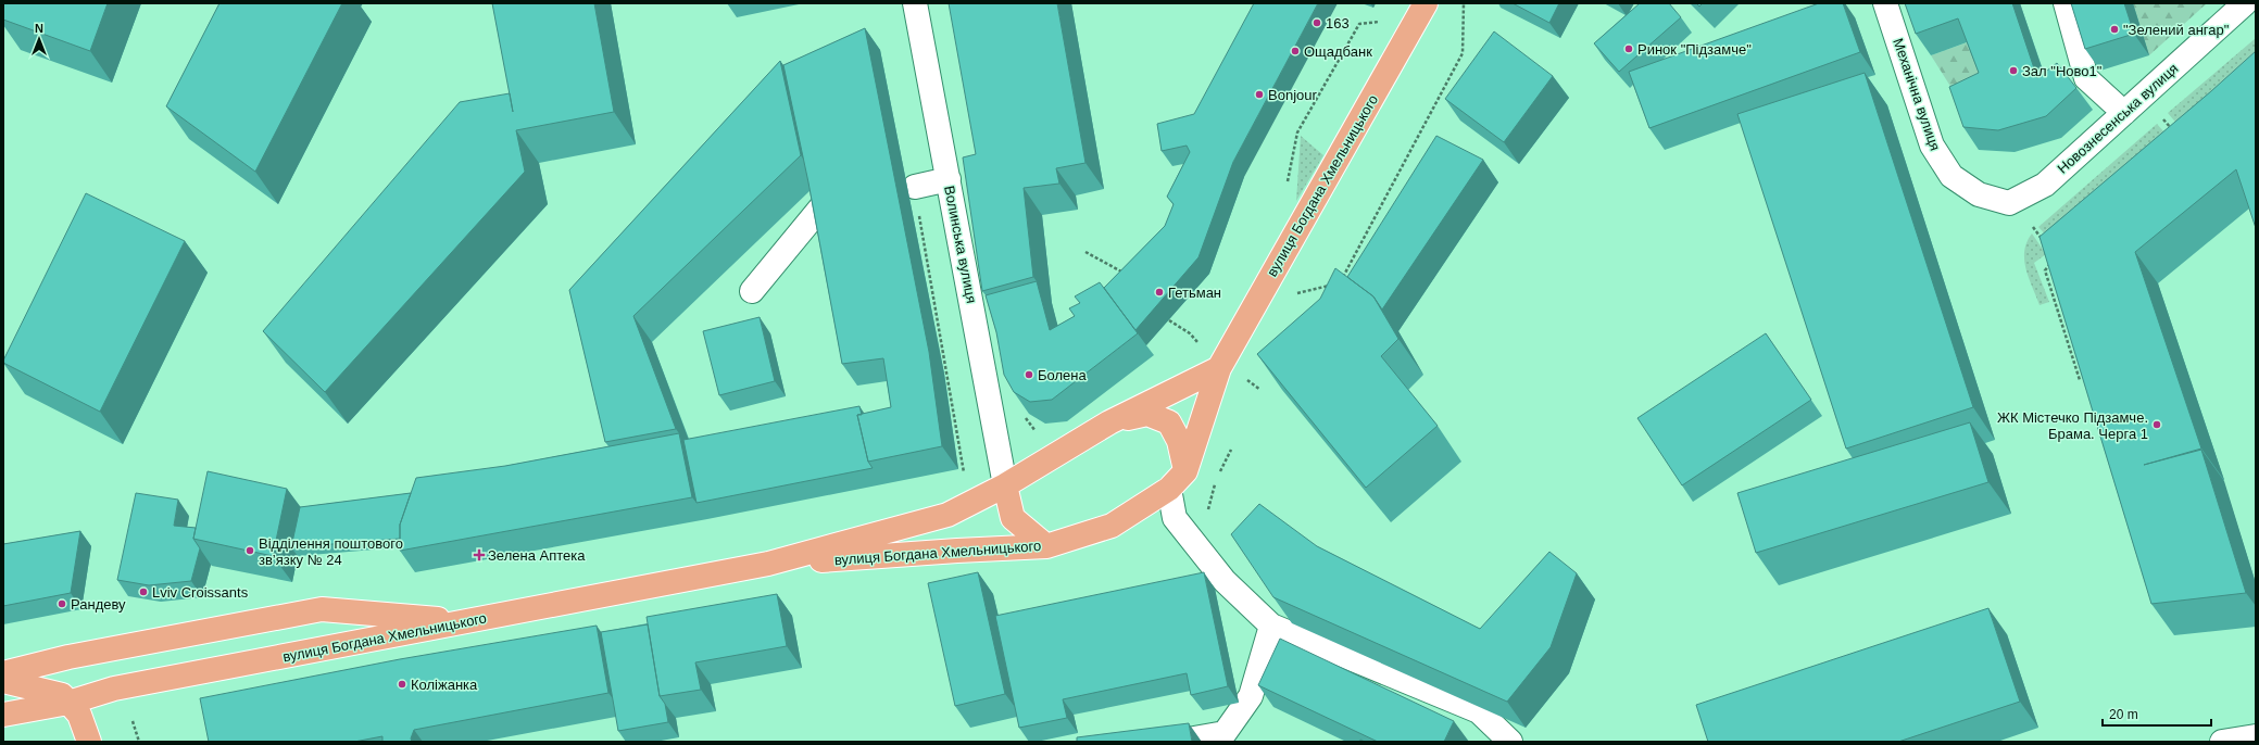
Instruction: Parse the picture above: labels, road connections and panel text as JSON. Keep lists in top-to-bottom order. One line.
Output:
{"streets":{"main road":["вулиця Богдана Хмельницького"],"street":["Механічна вулиця","Новознесенська вулиця","Волинська вулиця"]},"crossings":[["Механічна вулиця","Новознесенська вулиця"],["вулиця Богдана Хмельницького","Волинська вулиця"]],"places":{"other":["163","\"Зелений ангар\"","Ринок \"Підзамче\"","Ощадбанк","Зал \"Ново1\"","Bonjour","Гетьман","Болена","ЖК Містечко Підзамче. Брама. Черга 1","Відділення поштового зв’язку № 24","Lviv Croissants","Рандеву","Коліжанка"],"health":["Зелена Аптека"]},"scale_bar":"20 m","north":"top"}
